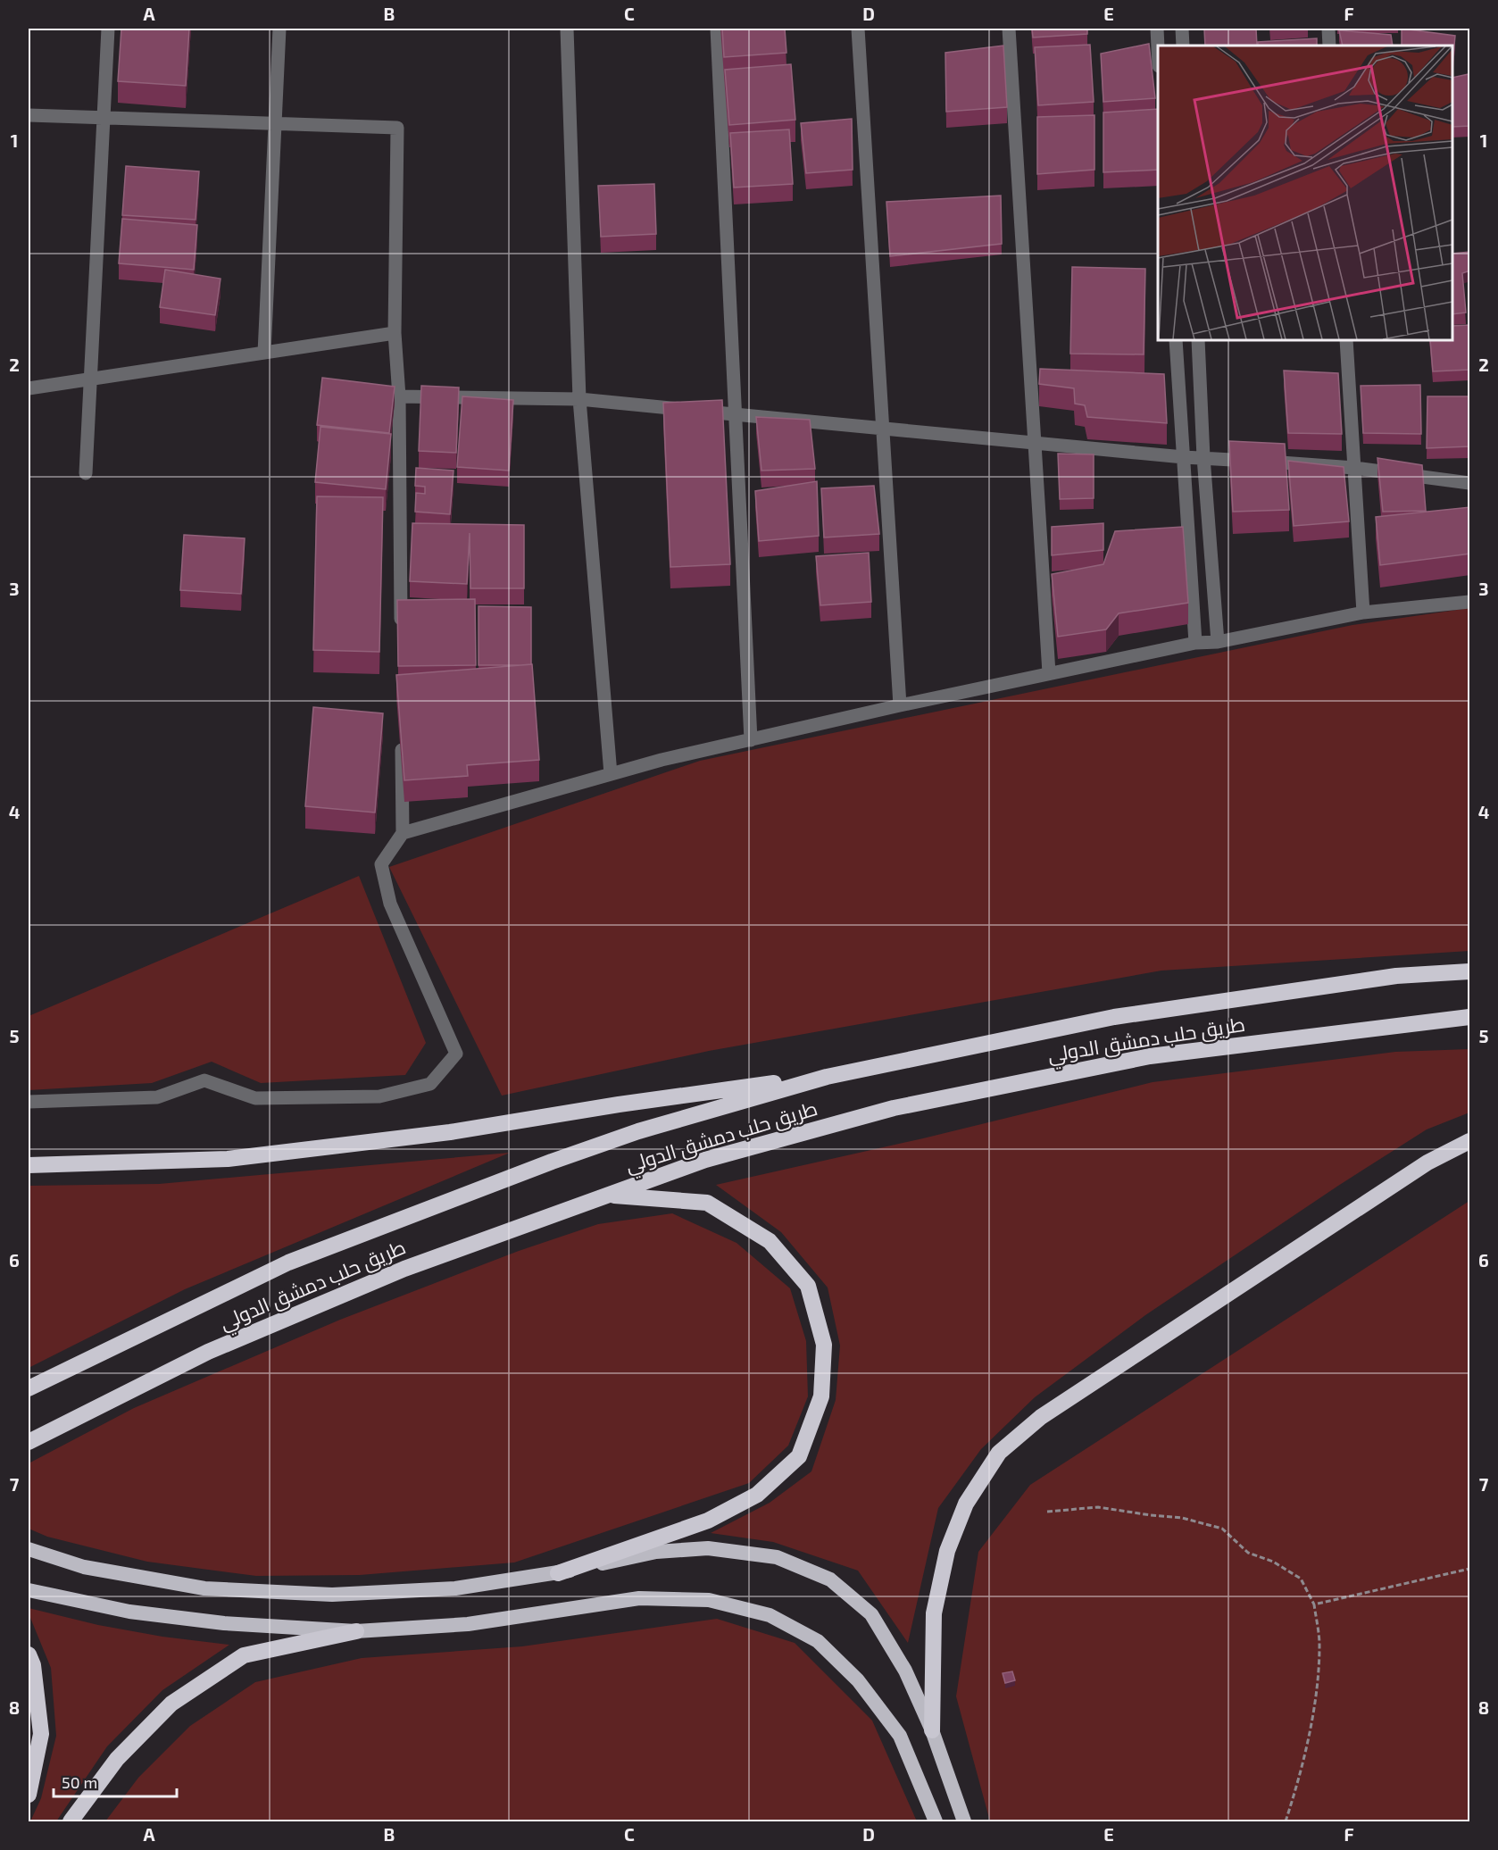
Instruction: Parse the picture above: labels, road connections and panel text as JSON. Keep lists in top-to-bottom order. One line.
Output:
{"streets":{"highway":["طريق حلب دمشق الدولي"]},"scale_bar":"50 m","grid":{"columns":["A","B","C","D","E","F"],"rows":["1","2","3","4","5","6","7","8"]}}
